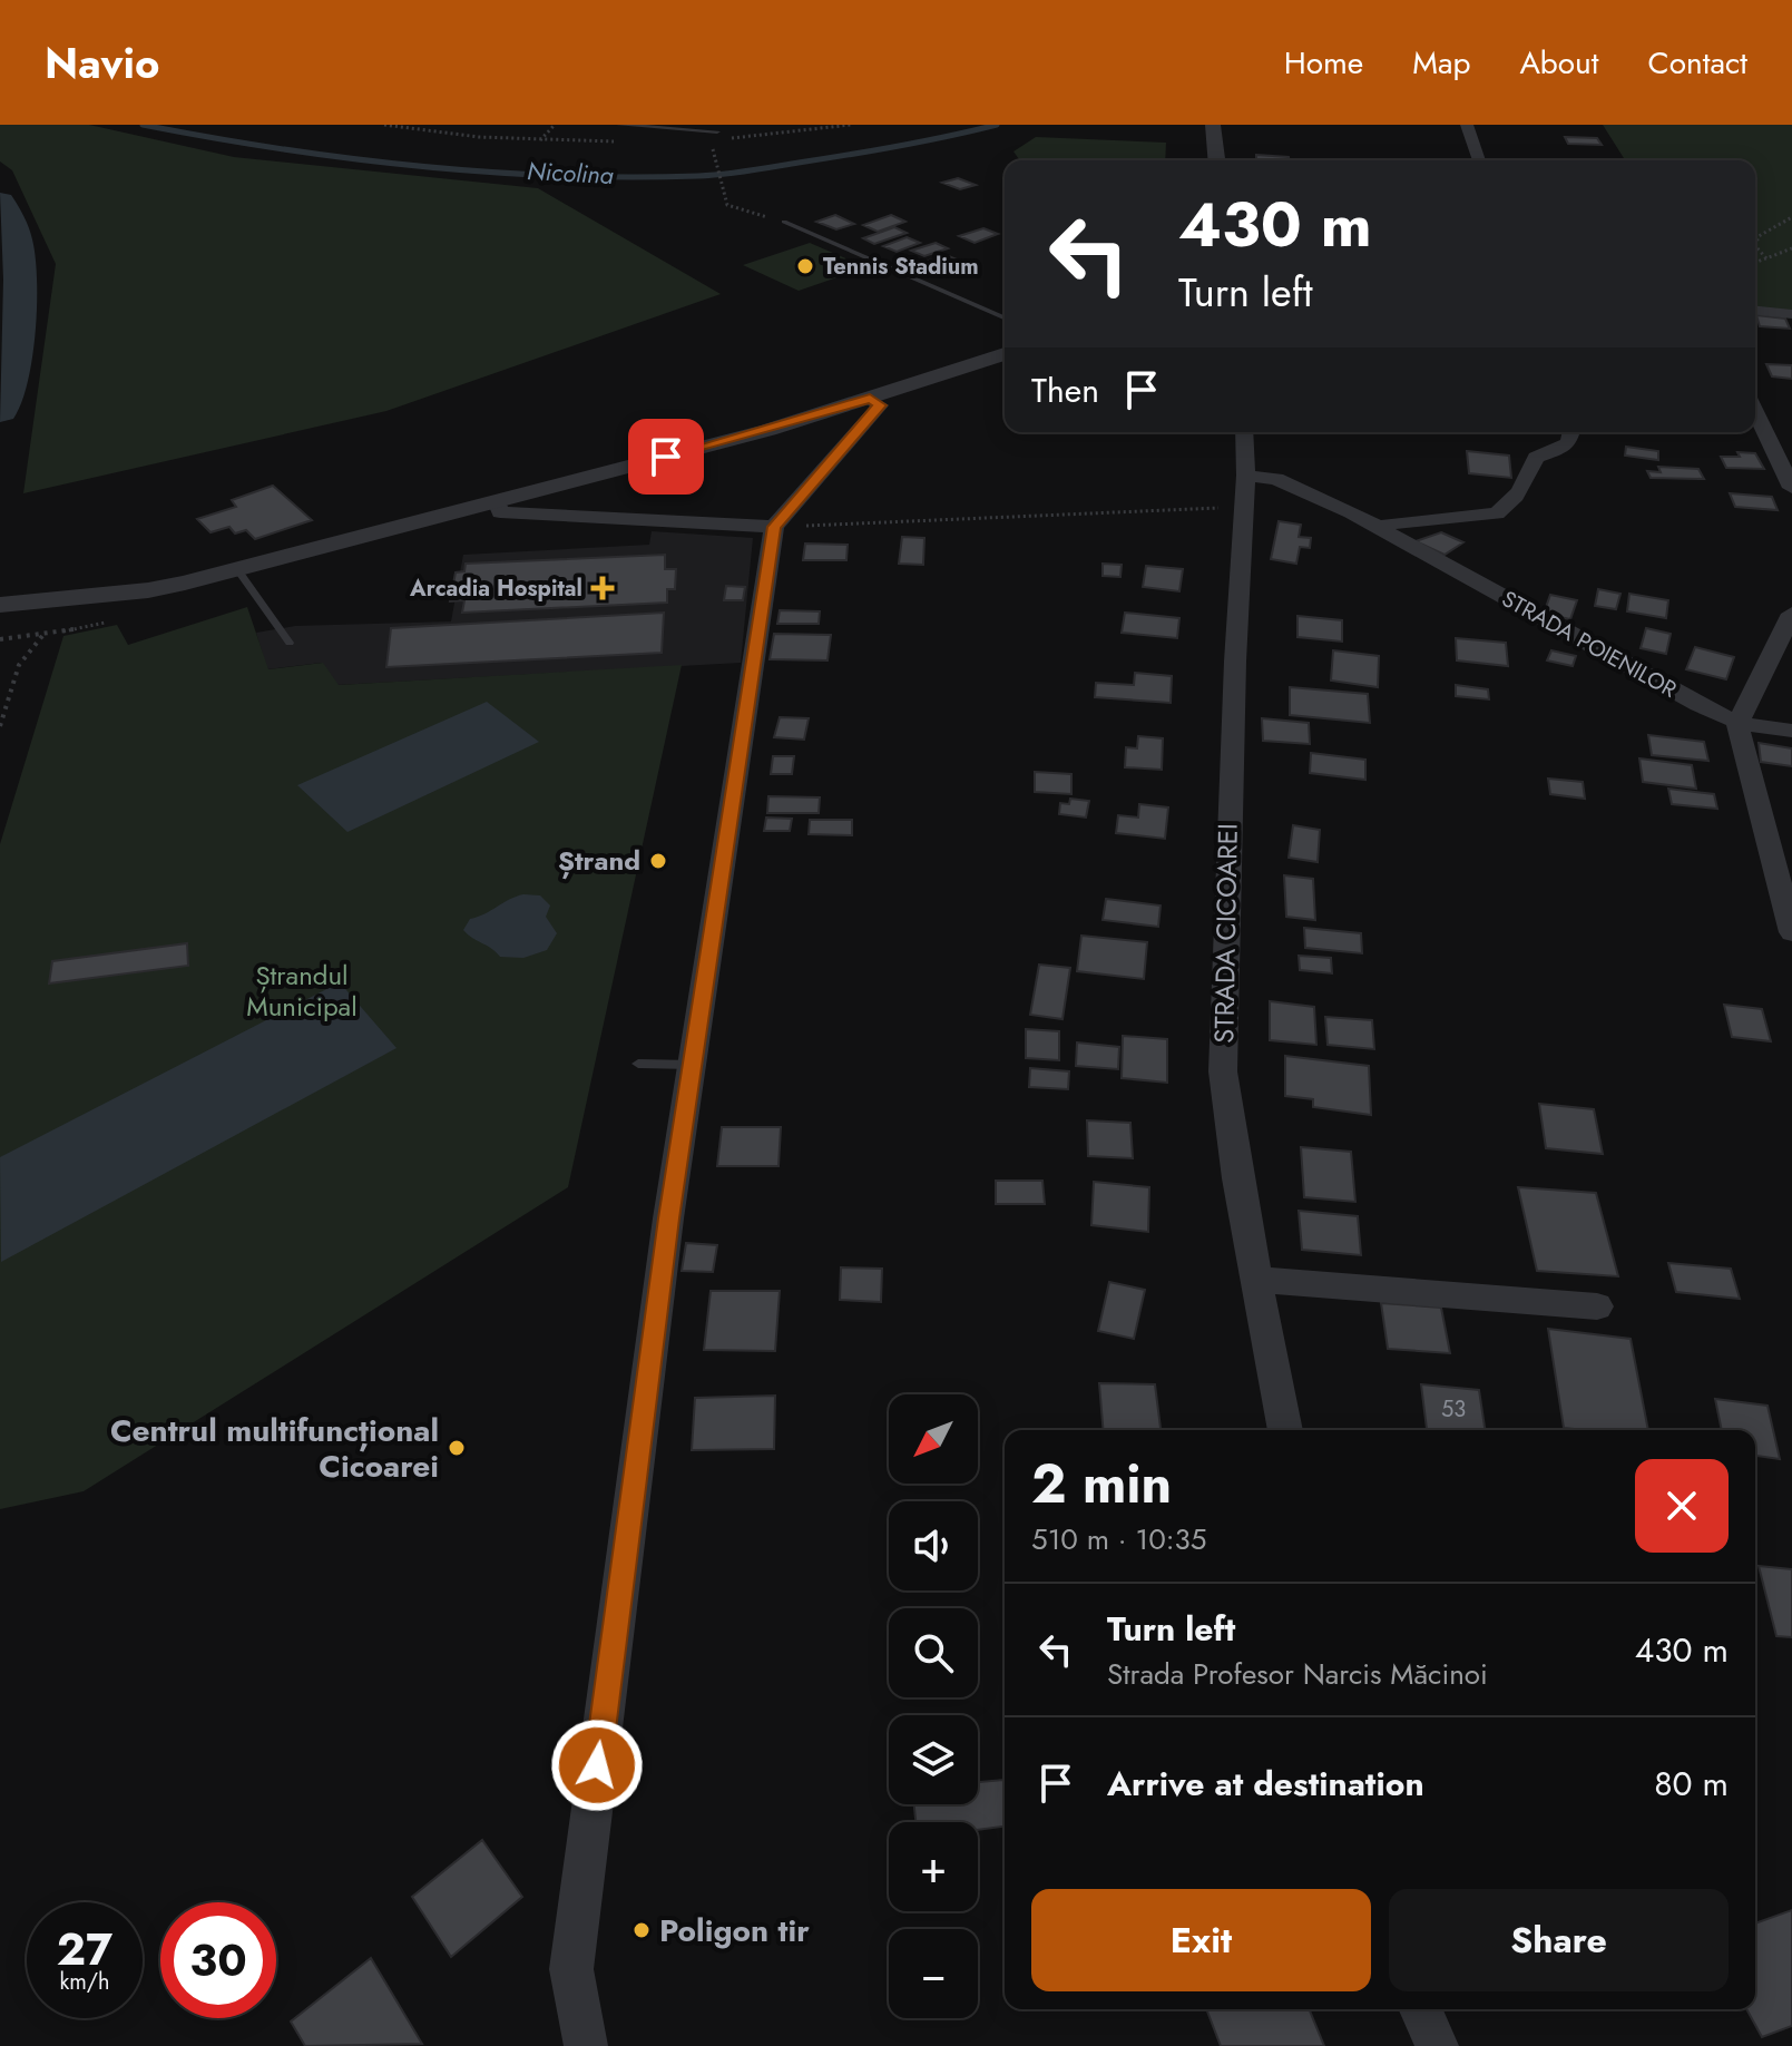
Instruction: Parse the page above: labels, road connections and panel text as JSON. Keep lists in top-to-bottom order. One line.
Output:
{"streets":{"street":["STRADA POIENILOR","STRADA CICOAREI"]},"crossings":[["STRADA POIENILOR","STRADA CICOAREI"]],"water":["Nicolina"],"parks":["Ștrandul Municipal"],"places":{"other":["Tennis Stadium","Ștrand","Centrul multifuncțional Cicoarei","Poligon tir"],"health":["Arcadia Hospital"]},"house_numbers":["53"],"north":"bottom left","page":{"header":"Navio","nav":["Home","Map","About","Contact"],"turn":["430 m","Turn left"],"then":"Then","map_buttons":["+","−"],"heading":["2 min","510 m · 10:35"],"list":[{"name":"Turn left","note":"Strada Profesor Narcis Măcinoi","value":"430 m"},{"name":"Arrive at destination","value":"80 m"}],"buttons":["Exit","Share"],"speed":"27 km/h","limit":"30"}}
